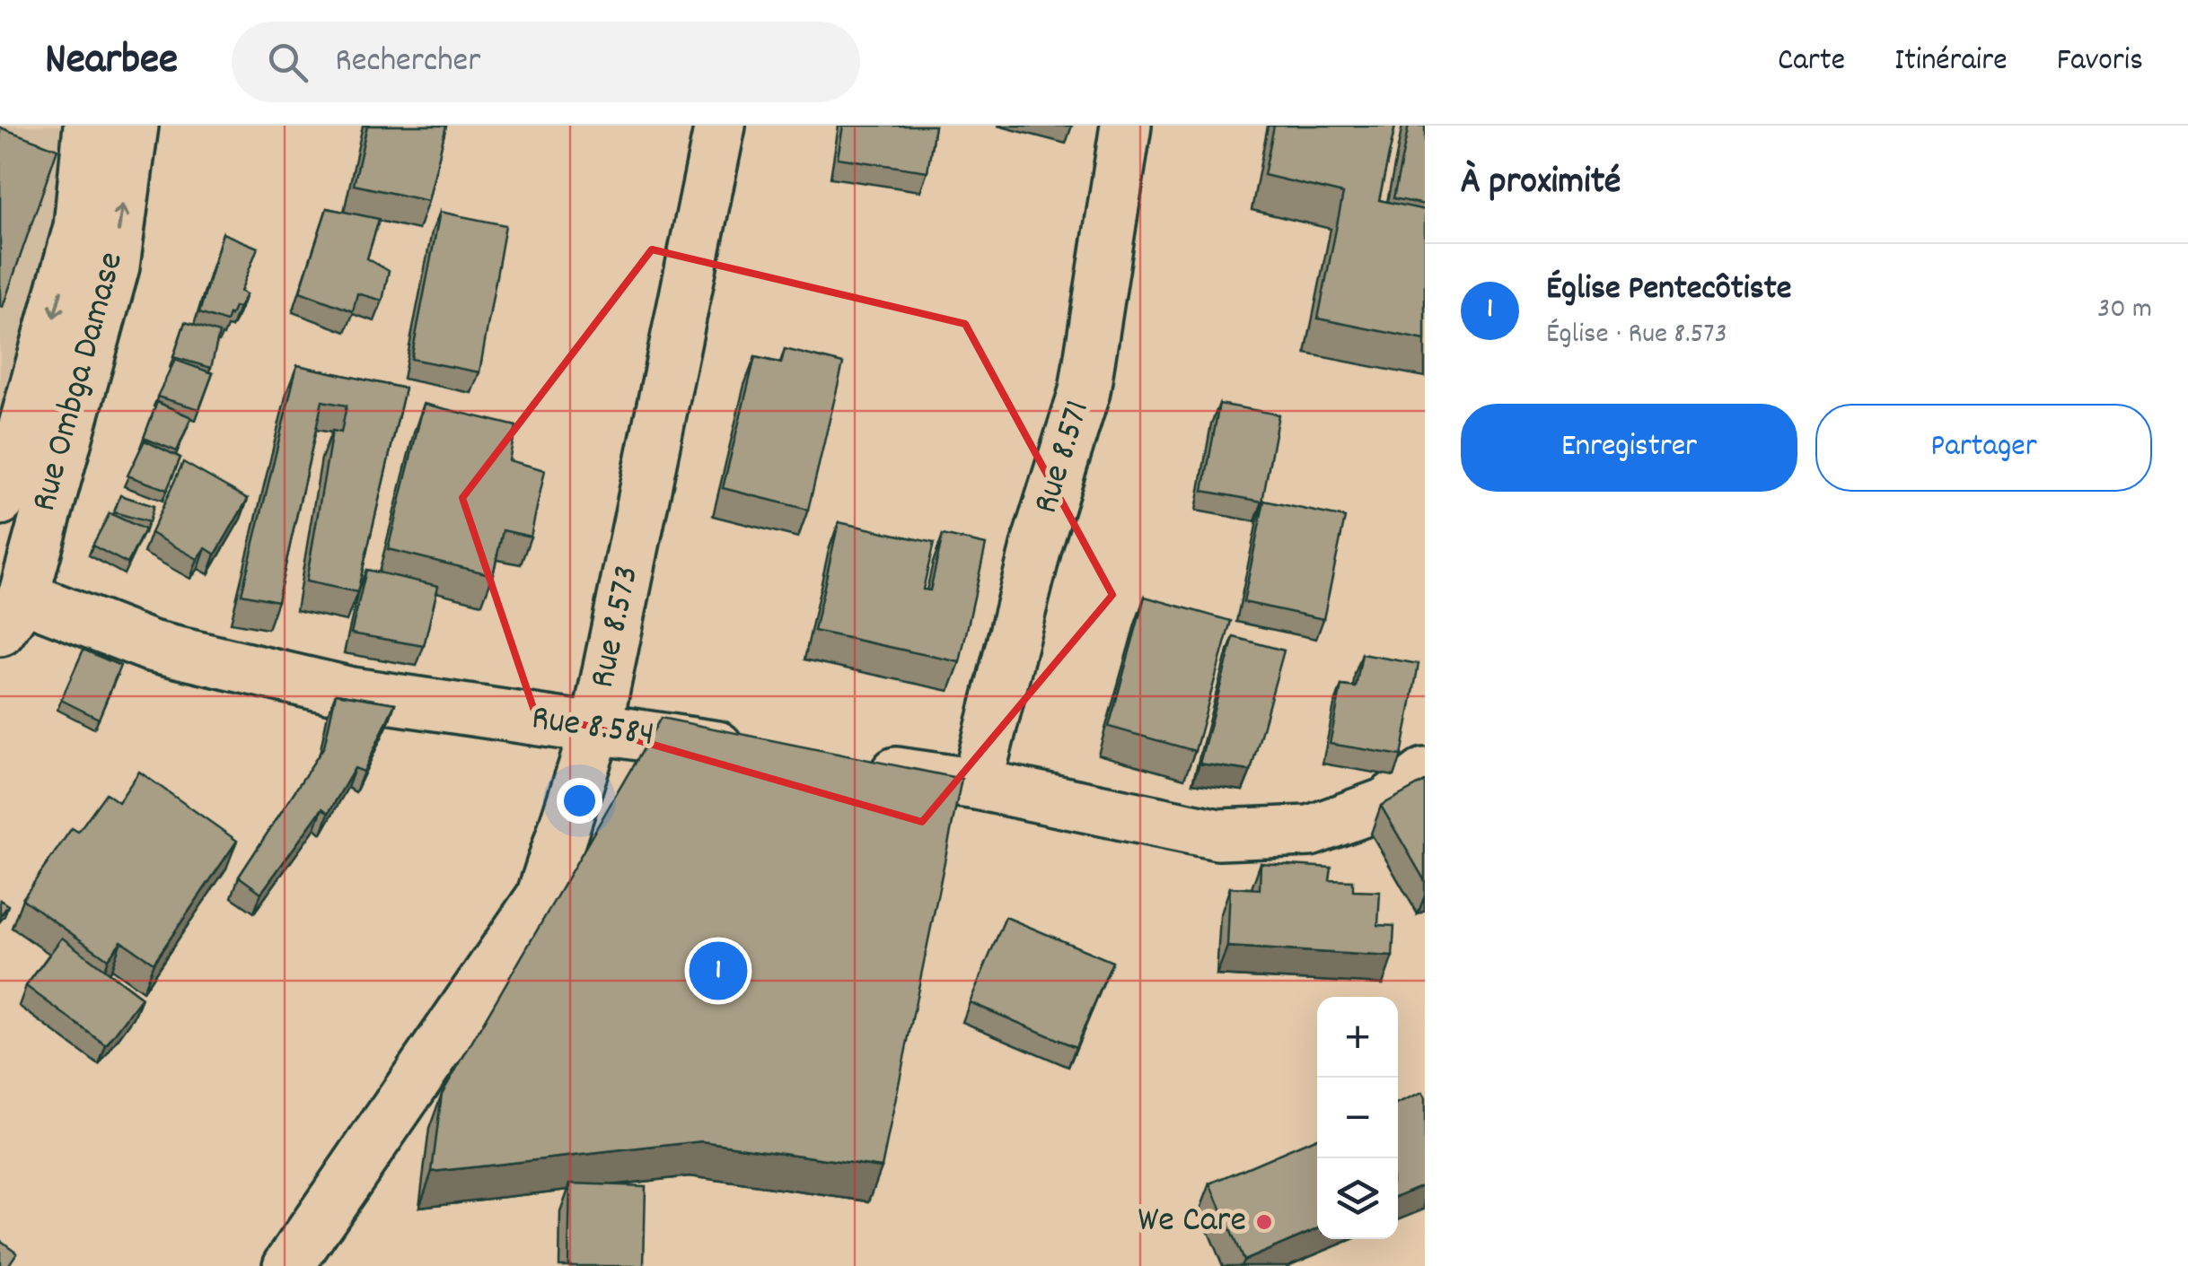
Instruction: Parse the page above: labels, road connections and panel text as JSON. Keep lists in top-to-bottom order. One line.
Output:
{"streets":{"street":["Rue Ombga Damase","Rue 8.571","Rue 8.573","Rue 8.584"]},"crossings":[["Rue Ombga Damase","Rue 8.584"],["Rue 8.573","Rue 8.584"]],"places":["We Care"],"page":{"header":"Nearbee","search":"Rechercher","nav":["Carte","Itinéraire","Favoris"],"heading":"À proximité","list":[{"mark":"1","name":"Église Pentecôtiste","note":"Église · Rue 8.573","value":"30 m"}],"buttons":["Enregistrer","Partager"],"pins":"1","map_buttons":["+","−"]}}
